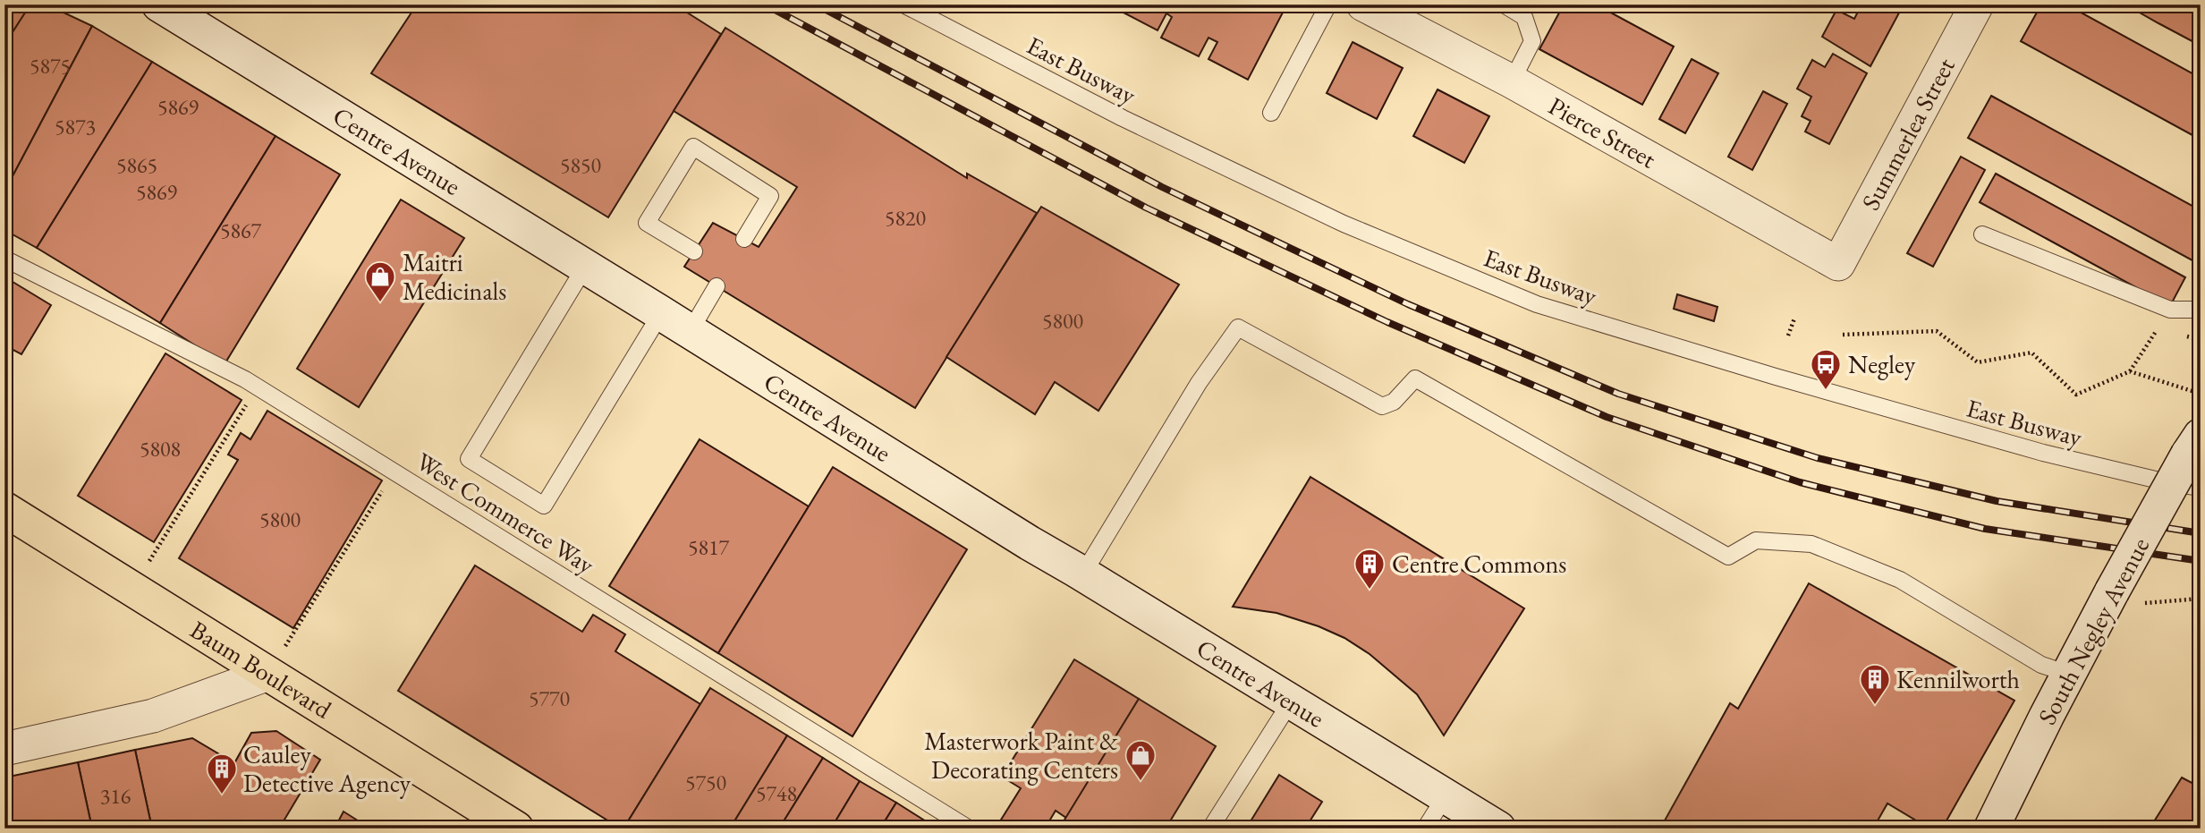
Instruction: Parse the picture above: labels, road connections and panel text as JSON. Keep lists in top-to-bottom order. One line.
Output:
{"streets":{"main road":["Centre Avenue","South Negley Avenue","Baum Boulevard"],"street":["Pierce Street","Summerlea Street"],"lane":["East Busway","West Commerce Way"]},"crossings":[["Pierce Street","Summerlea Street"]],"places":{"shop":["Maitri Medicinals","Masterwork Paint & Decorating Centers"],"bus stop":["Negley"],"building":["Centre Commons","Kennilworth","Cauley Detective Agency"]},"house_numbers":["5875","5869","5873","5865","5850","5869","5820","5867","5800","5808","5800","5817","5770","5750","5748","316"]}
